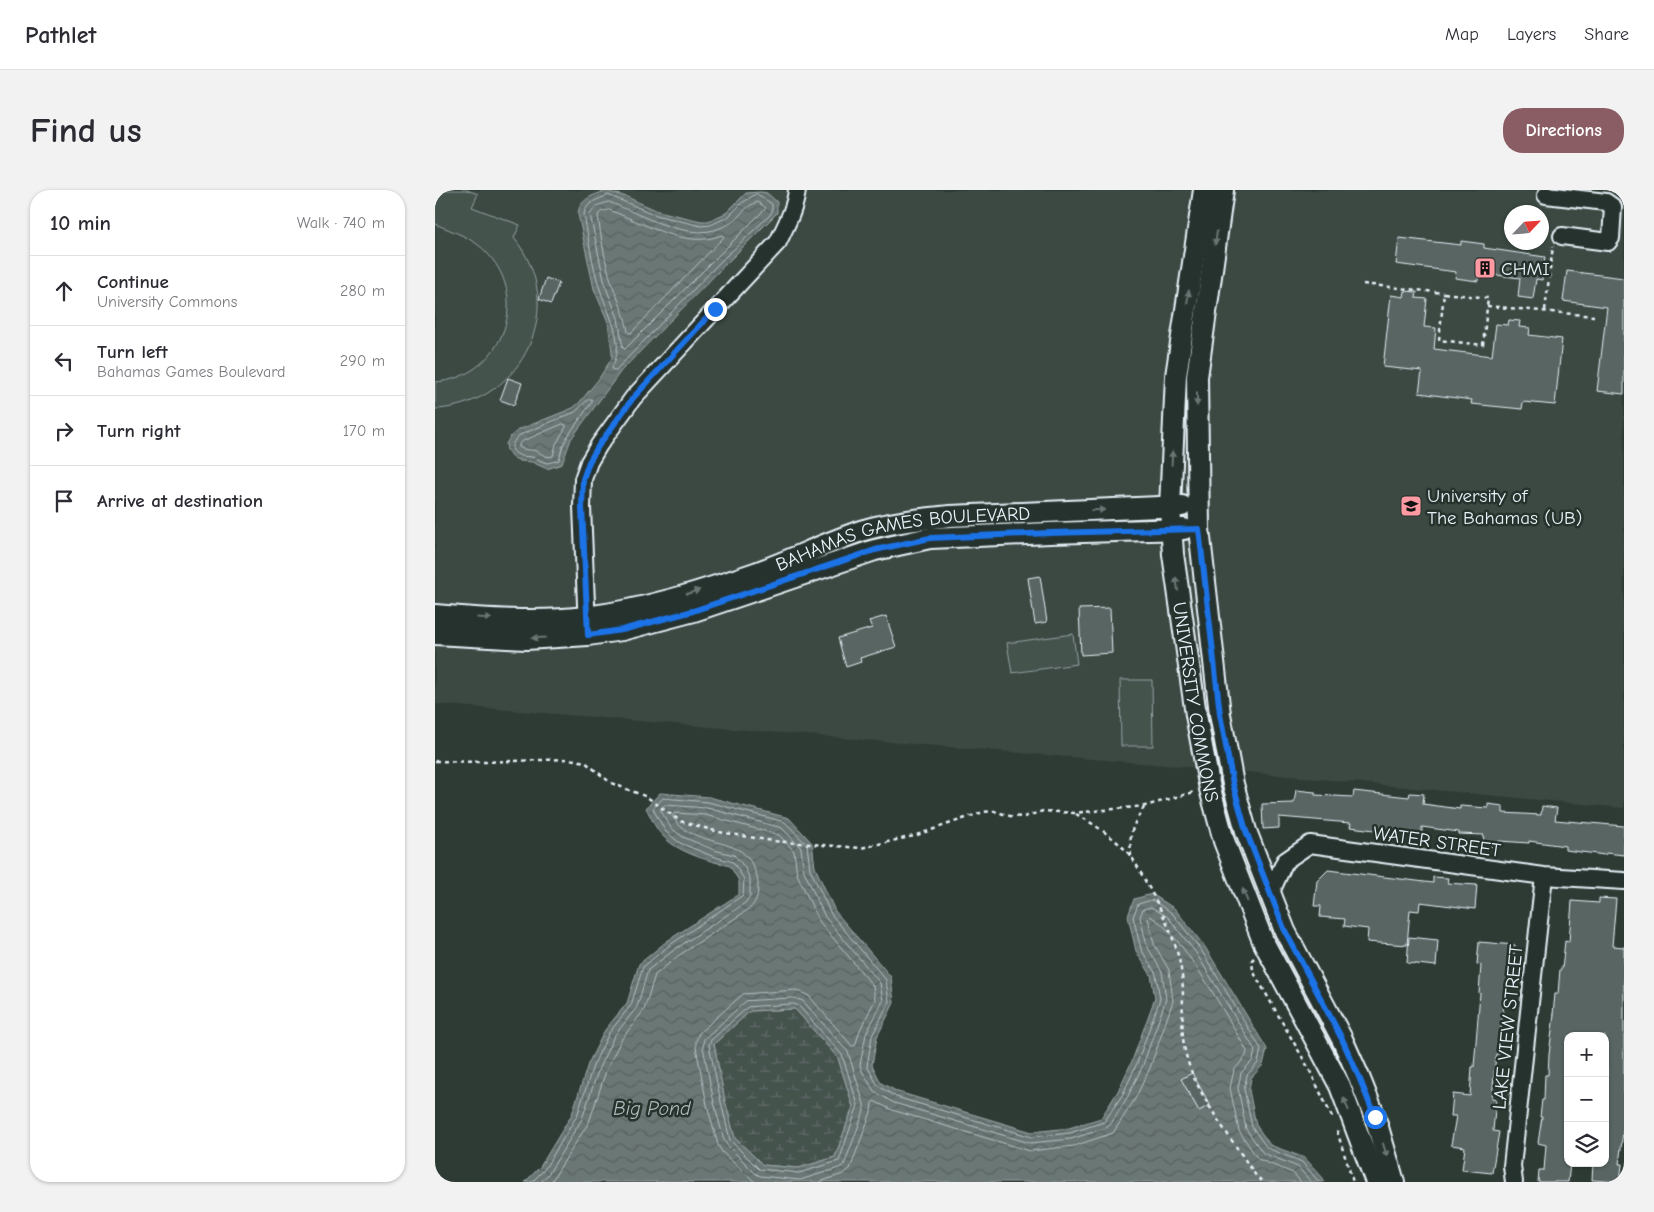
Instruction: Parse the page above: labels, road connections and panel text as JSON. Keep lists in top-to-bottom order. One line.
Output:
{"streets":{"main road":["BAHAMAS GAMES BOULEVARD","UNIVERSITY COMMONS"],"street":["WATER STREET","LAKE VIEW STREET"]},"crossings":[["BAHAMAS GAMES BOULEVARD","UNIVERSITY COMMONS"],["UNIVERSITY COMMONS","WATER STREET"],["WATER STREET","LAKE VIEW STREET"]],"water":["Big Pond"],"places":{"building":["CHMI"],"school or university":["University of The Bahamas (UB)"]},"north":"top right","page":{"header":"Pathlet","nav":["Map","Layers","Share"],"buttons":"Directions","title":"Find us","heading":["10 min","Walk · 740 m"],"list":[["Continue","University Commons","280 m"],["Turn left","Bahamas Games Boulevard","290 m"],["Turn right","170 m"],"Arrive at destination"],"map_buttons":["+","−"]}}
